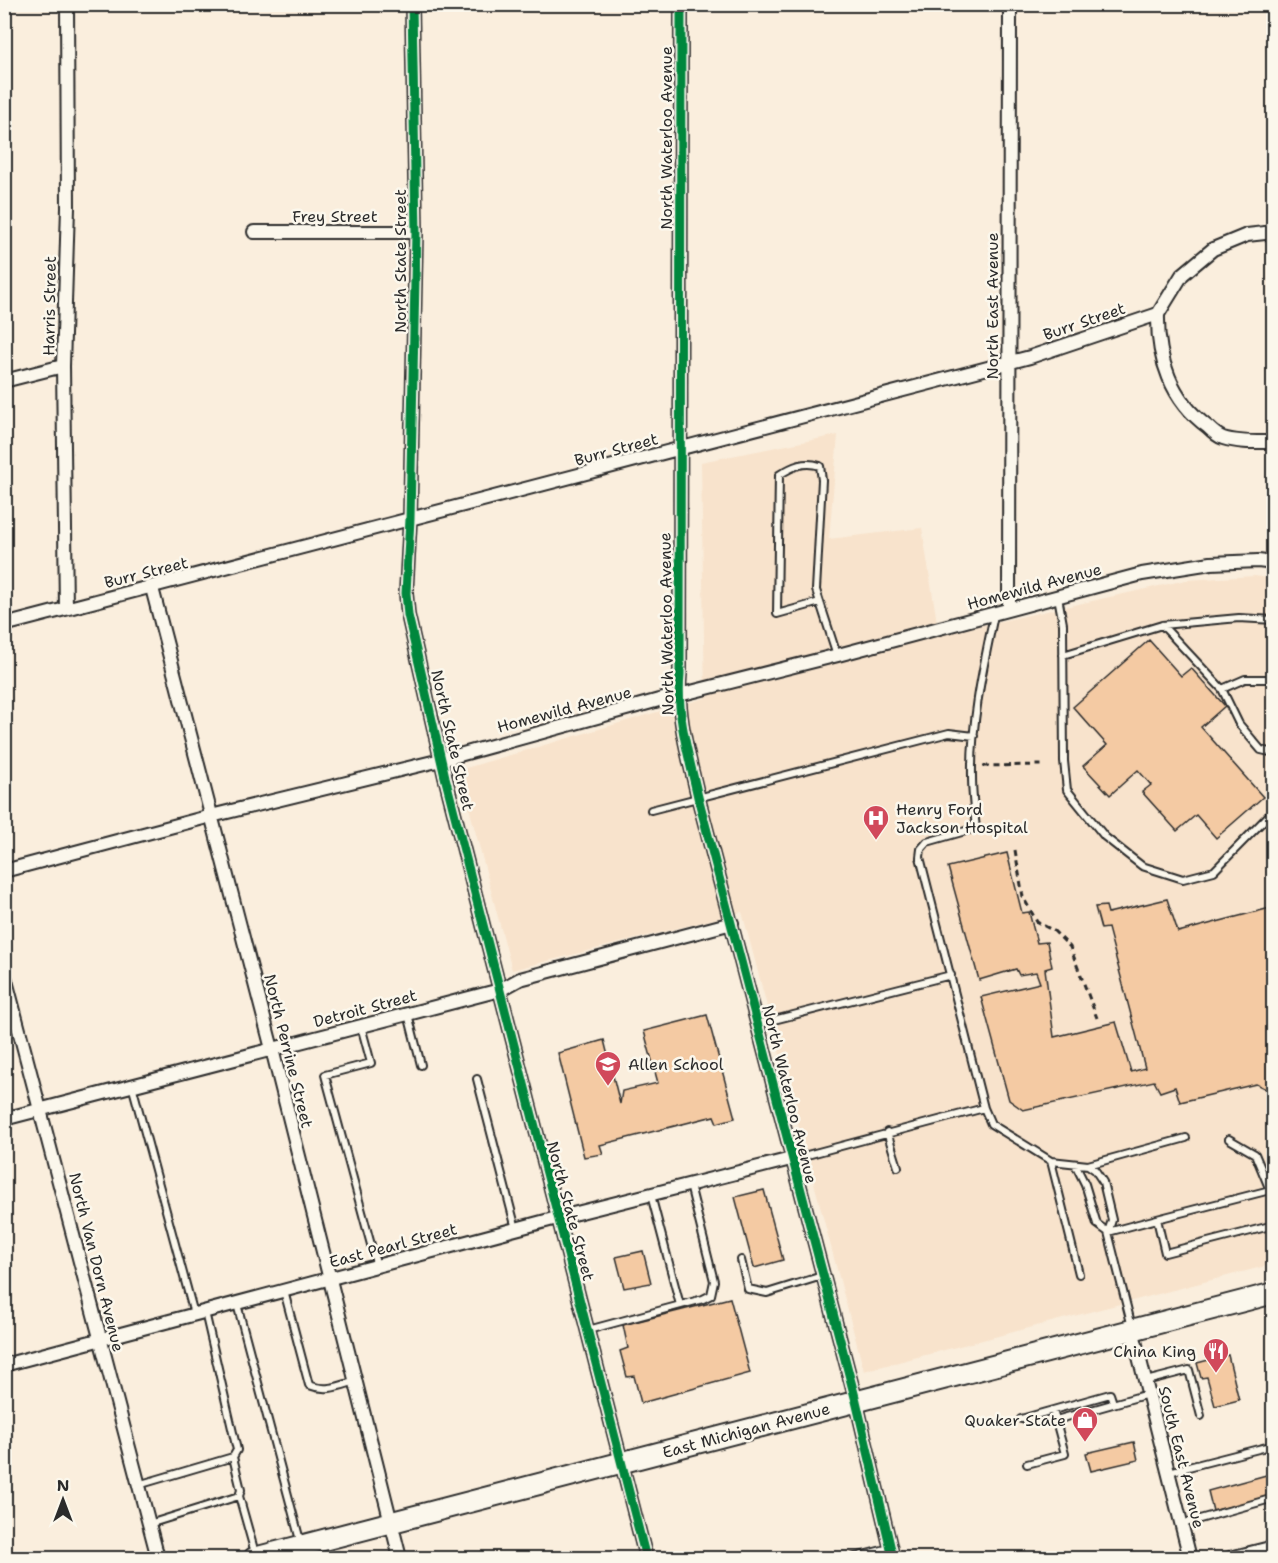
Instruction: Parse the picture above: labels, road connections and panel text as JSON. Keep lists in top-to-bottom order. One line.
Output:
{"streets":{"main road":["East Michigan Avenue"],"street":["North Waterloo Avenue","Frey Street","North State Street","Harris Street","North East Avenue","Burr Street","Homewild Avenue","Detroit Street","North Perrine Street","East Pearl Street","North Van Dorn Avenue","South East Avenue"]},"crossings":[["North Waterloo Avenue","Burr Street"],["North Waterloo Avenue","Homewild Avenue"],["North Waterloo Avenue","Detroit Street"],["North Waterloo Avenue","East Pearl Street"],["North Waterloo Avenue","East Michigan Avenue"],["Frey Street","North State Street"],["North State Street","Burr Street"],["North State Street","Homewild Avenue"],["North State Street","Detroit Street"],["North State Street","East Pearl Street"],["North State Street","East Michigan Avenue"],["Harris Street","Burr Street"],["North East Avenue","Burr Street"],["North East Avenue","Homewild Avenue"],["Burr Street","North Perrine Street"],["Homewild Avenue","North Perrine Street"],["Detroit Street","North Perrine Street"],["Detroit Street","North Van Dorn Avenue"],["North Perrine Street","East Pearl Street"],["North Perrine Street","East Michigan Avenue"],["East Pearl Street","North Van Dorn Avenue"],["East Michigan Avenue","South East Avenue"]],"places":{"hospital":["Henry Ford Jackson Hospital"],"school or university":["Allen School"],"restaurant":["China King"],"shop":["Quaker State"]},"north":"top"}
